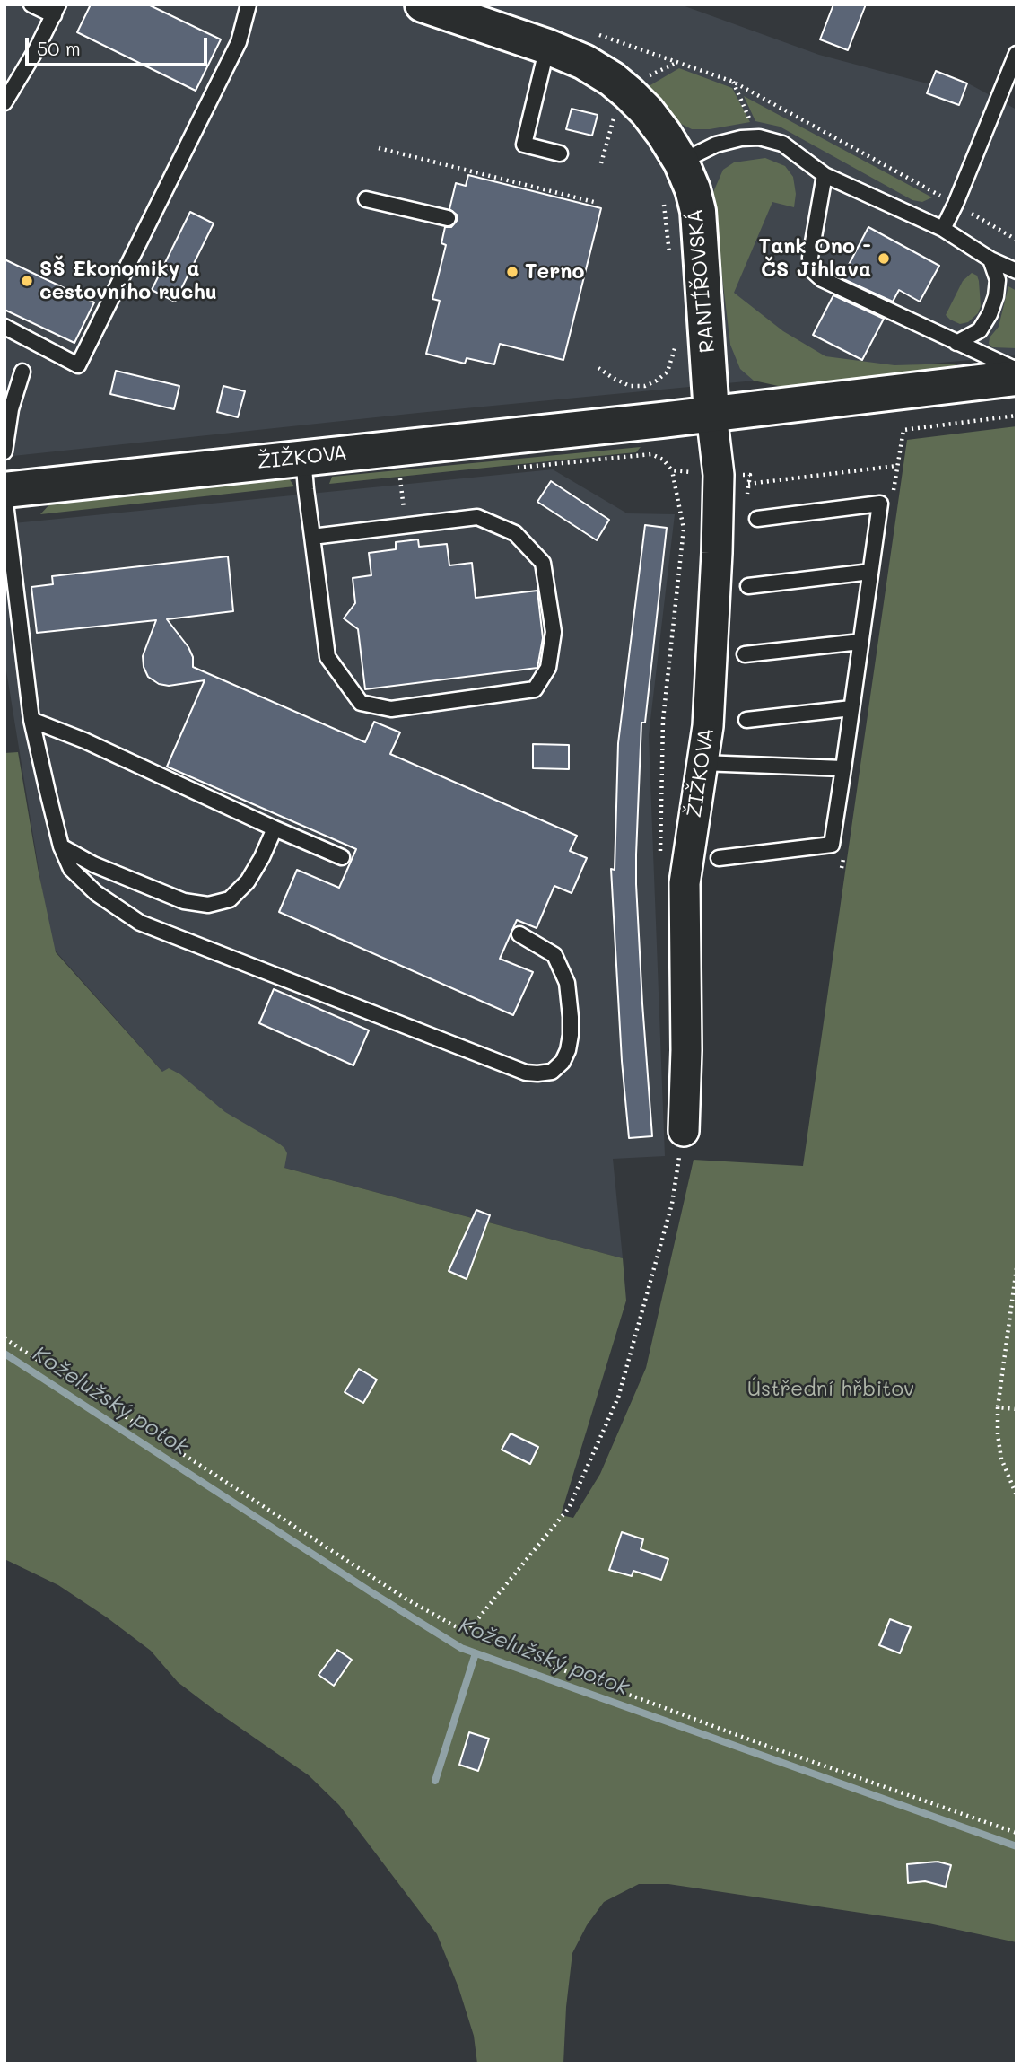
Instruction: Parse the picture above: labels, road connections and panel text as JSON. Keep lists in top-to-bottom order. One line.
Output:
{"streets":{"main road":["RANTÍŘOVSKÁ","ŽIŽKOVA"]},"crossings":[["RANTÍŘOVSKÁ","ŽIŽKOVA"]],"water":["Koželužský potok"],"parks":["Ústřední hřbitov"],"places":["Tank Ono - ČS Jihlava","Terno","SŠ Ekonomiky a cestovního ruchu"],"scale_bar":"50 m"}
